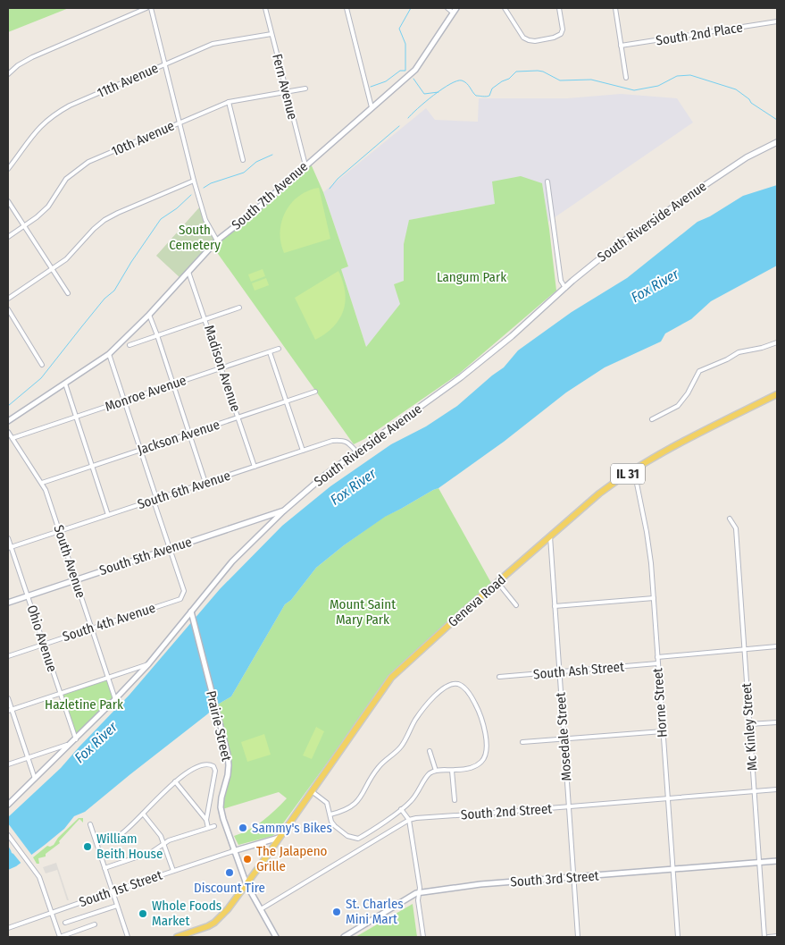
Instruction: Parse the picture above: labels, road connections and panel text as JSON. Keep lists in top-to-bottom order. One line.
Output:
{"streets":{"main road":["South Riverside Avenue","IL 31","South 5th Avenue","Geneva Road"],"street":["South 2nd Place","11th Avenue","Fern Avenue","10th Avenue","South 7th Avenue","Madison Avenue","Monroe Avenue","Jackson Avenue","South 6th Avenue","South Avenue","South 4th Avenue","Ohio Avenue","South Ash Street","Horne Street","Prairie Street","Mc Kinley Street","Mosedale Street","South 2nd Street","South 3rd Street","South 1st Street"]},"crossings":[["11th Avenue","Fern Avenue"],["Fern Avenue","10th Avenue"],["Fern Avenue","South 7th Avenue"],["South 7th Avenue","Madison Avenue"],["South Riverside Avenue","South 6th Avenue"],["South Riverside Avenue","South 5th Avenue"],["South Riverside Avenue","South Avenue"],["South Riverside Avenue","Ohio Avenue"],["South Riverside Avenue","Prairie Street"],["Madison Avenue","Monroe Avenue"],["Madison Avenue","Jackson Avenue"],["Madison Avenue","South 6th Avenue"],["Monroe Avenue","South Avenue"],["Jackson Avenue","South Avenue"],["IL 31","Geneva Road"],["IL 31","Prairie Street"],["South 6th Avenue","South Avenue"],["South 6th Avenue","Ohio Avenue"],["South 5th Avenue","South Avenue"],["South 5th Avenue","South 4th Avenue"],["South 5th Avenue","Ohio Avenue"],["South Avenue","South 4th Avenue"],["Geneva Road","Horne Street"],["Geneva Road","Prairie Street"],["Geneva Road","Mosedale Street"],["South 4th Avenue","Ohio Avenue"],["South Ash Street","Horne Street"],["South Ash Street","Mosedale Street"],["Horne Street","South 2nd Street"],["Horne Street","South 3rd Street"],["Prairie Street","South 2nd Street"],["Prairie Street","South 1st Street"],["Mc Kinley Street","South 2nd Street"],["Mc Kinley Street","South 3rd Street"],["Mosedale Street","South 2nd Street"],["Mosedale Street","South 3rd Street"]],"water":["Fox River"],"parks":["South Cemetery","Langum Park","Mount Saint Mary Park","Hazletine Park"],"places":["Sammy's Bikes","William Beith House","The Jalapeno Grille","Discount Tire","St. Charles Mini Mart","Whole Foods Market"]}
